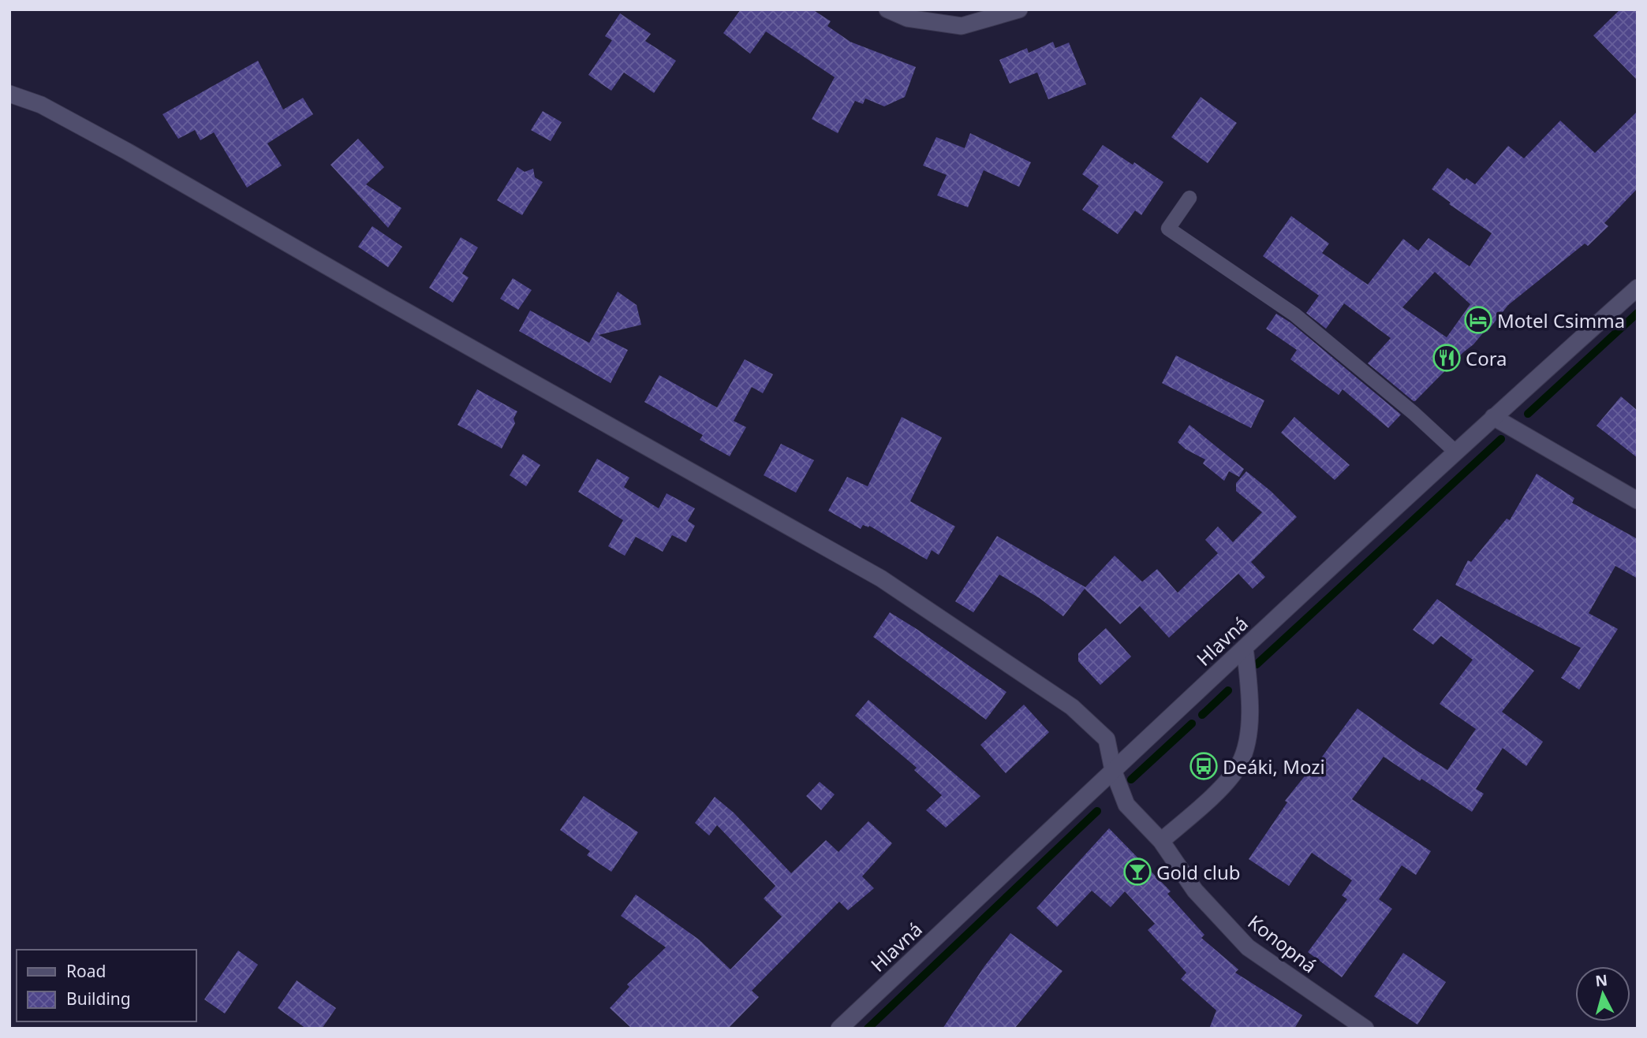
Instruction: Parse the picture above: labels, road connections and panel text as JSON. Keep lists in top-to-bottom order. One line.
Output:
{"streets":{"street":["Hlavná","Konopná"]},"crossings":[["Hlavná","Konopná"]],"places":{"hotel":["Motel Csimma"],"restaurant":["Cora"],"bus stop":["Deáki, Mozi"],"bar":["Gold club"]},"legend":["Road","Building"],"north":"top"}
